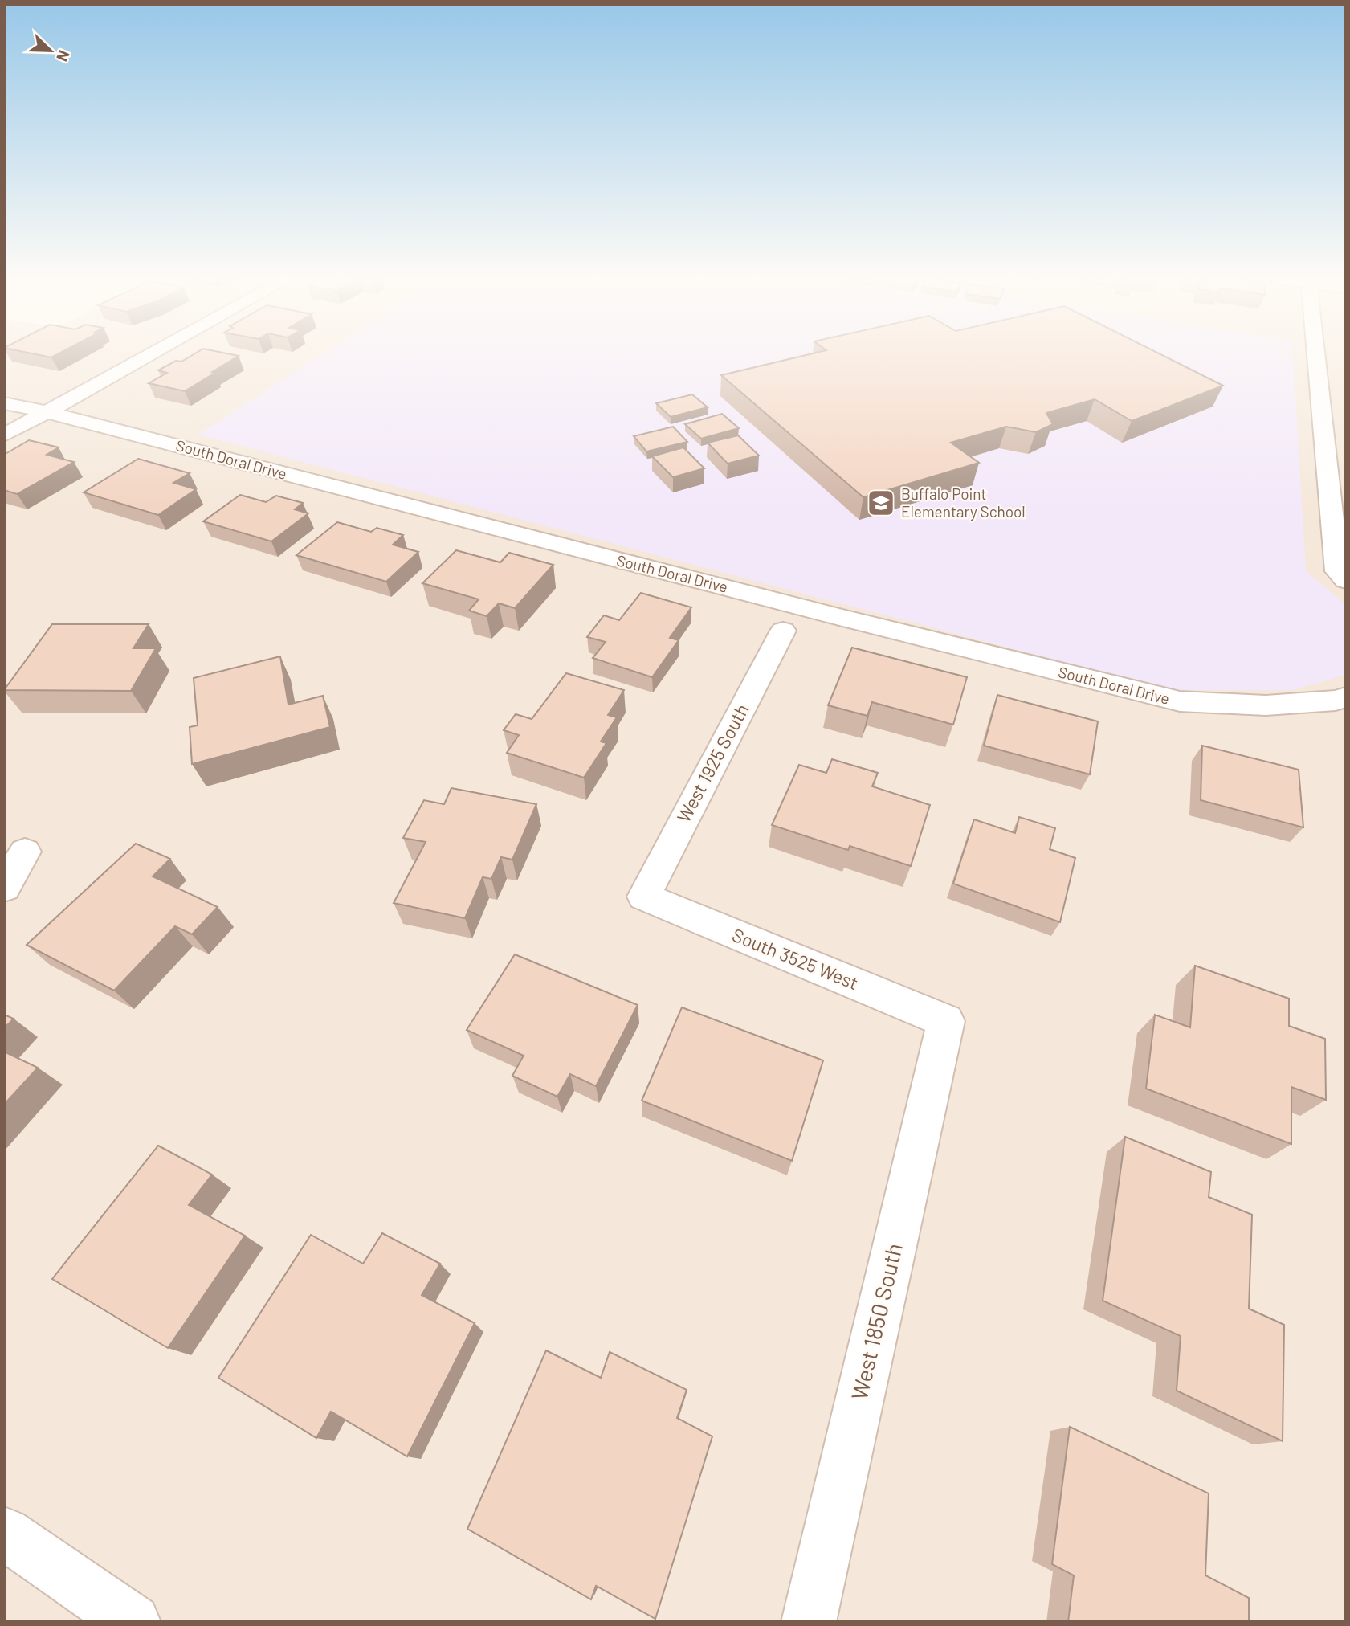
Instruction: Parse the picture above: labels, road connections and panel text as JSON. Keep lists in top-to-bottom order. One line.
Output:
{"streets":{"street":["South Doral Drive","West 1925 South","South 3525 West","West 1850 South"]},"crossings":[["West 1925 South","South 3525 West"],["South 3525 West","West 1850 South"]],"places":{"school or university":["Buffalo Point Elementary School"]},"north":"bottom right"}
